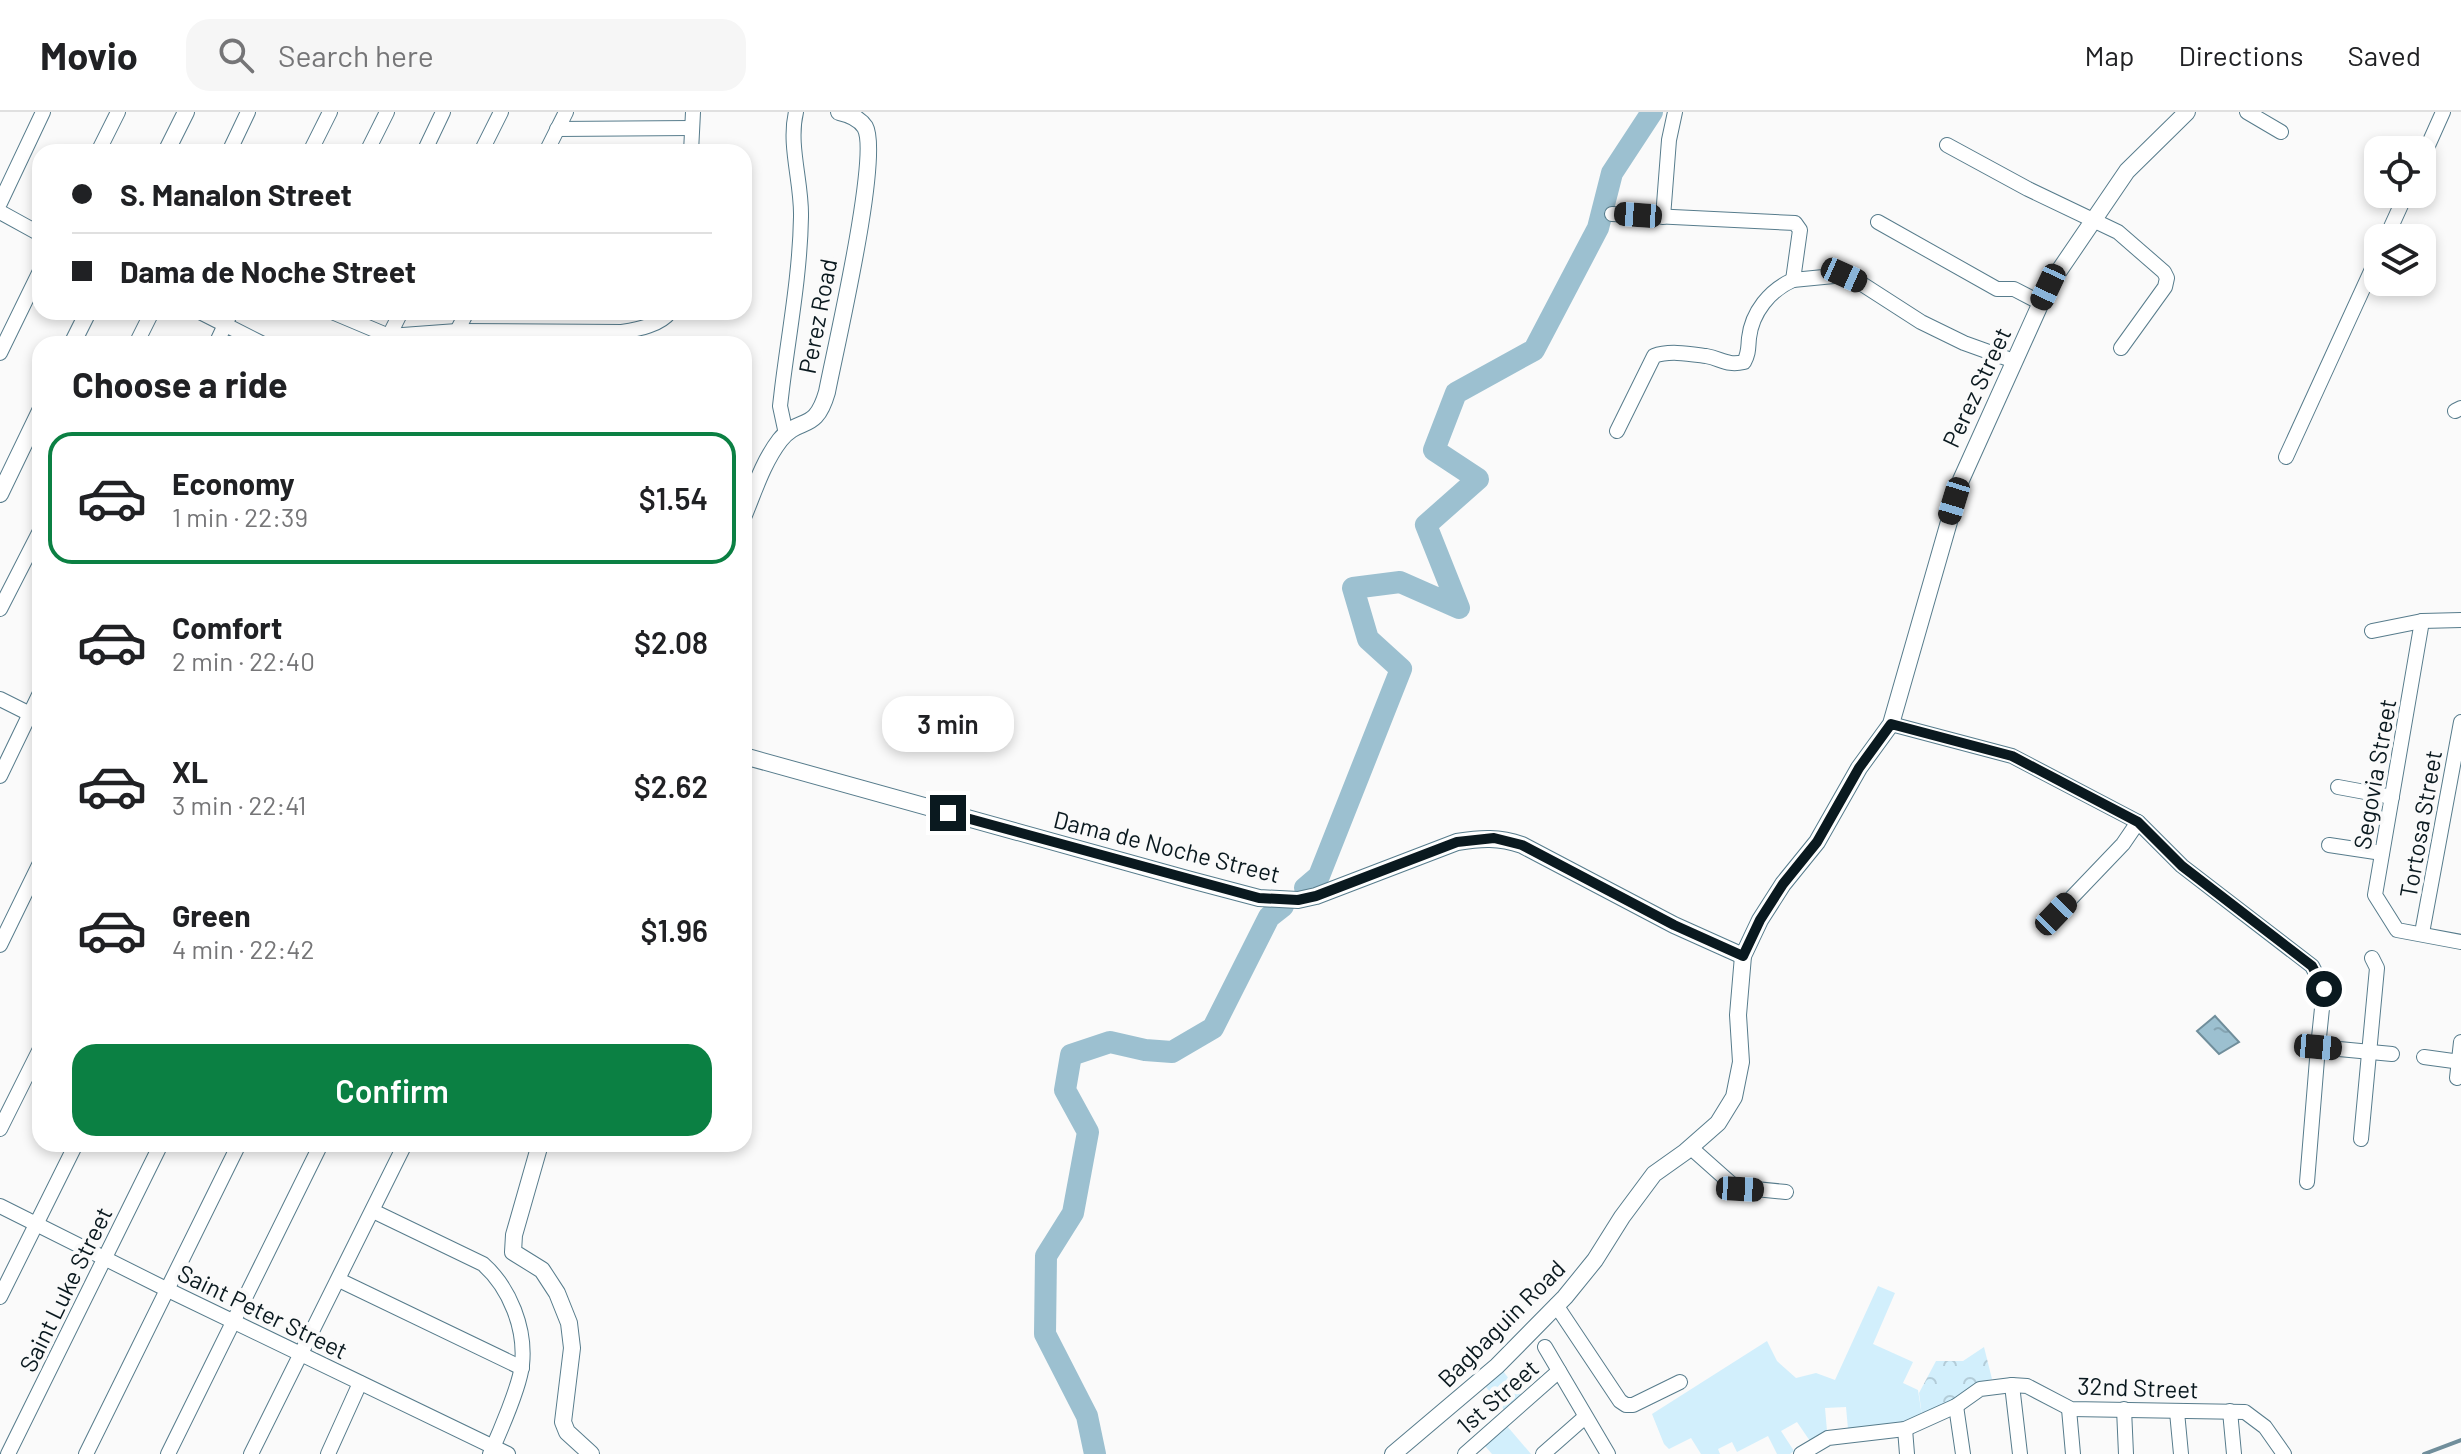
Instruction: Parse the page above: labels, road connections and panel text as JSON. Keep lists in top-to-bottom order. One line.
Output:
{"streets":{"street":["Perez Road","Perez Street","Segovia Street","Tortosa Street","Dama de Noche Street","Saint Luke Street","Saint Peter Street","Bagbaguin Road","32nd Street","1st Street"]},"crossings":[["Perez Street","Bagbaguin Road"],["Segovia Street","Tortosa Street"],["Dama de Noche Street","Bagbaguin Road"],["Saint Luke Street","Saint Peter Street"]],"page":{"header":"Movio","search":"Search here","nav":["Map","Directions","Saved"],"banner":["S. Manalon Street","Dama de Noche Street"],"heading":"Choose a ride","list":[{"name":"Economy","note":"1 min · 22:39","value":"$1.54"},{"name":"Comfort","note":"2 min · 22:40","value":"$2.08"},{"name":"XL","note":"3 min · 22:41","value":"$2.62"},{"name":"Green","note":"4 min · 22:42","value":"$1.96"}],"bubble":"3 min","buttons":"Confirm"}}
